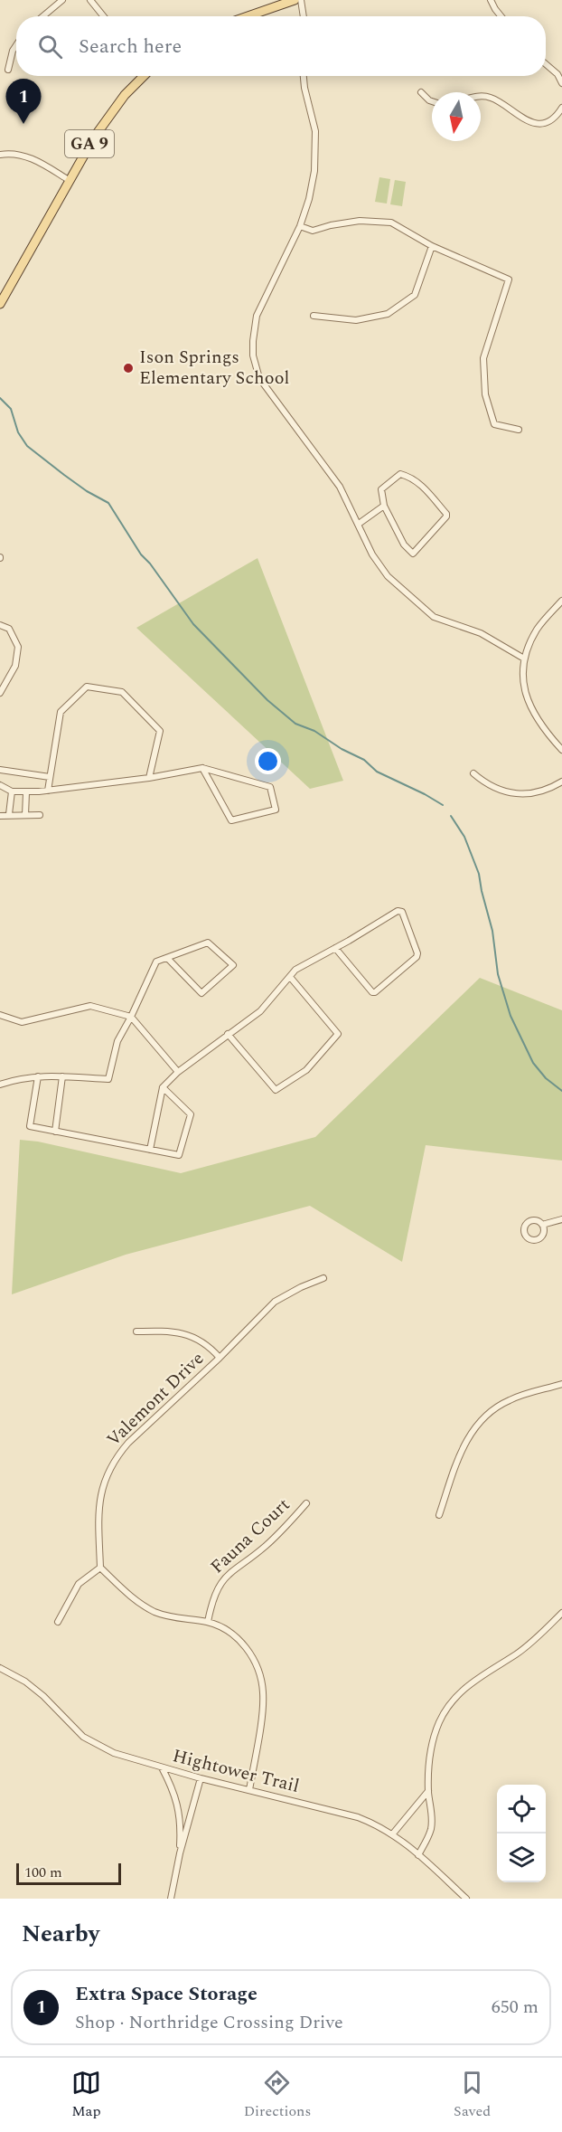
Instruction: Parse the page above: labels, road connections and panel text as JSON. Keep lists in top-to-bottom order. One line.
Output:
{"streets":{"main road":["GA 9"],"street":["Valemont Drive","Fauna Court","Hightower Trail"]},"places":["Ison Springs Elementary School"],"scale_bar":"100 m","north":"bottom","page":{"search":"Search here","pins":"1","scale":"100 m","heading":"Nearby","list":[{"mark":"1","name":"Extra Space Storage","note":"Shop · Northridge Crossing Drive","value":"650 m"}],"nav":["Map","Directions","Saved"]}}
